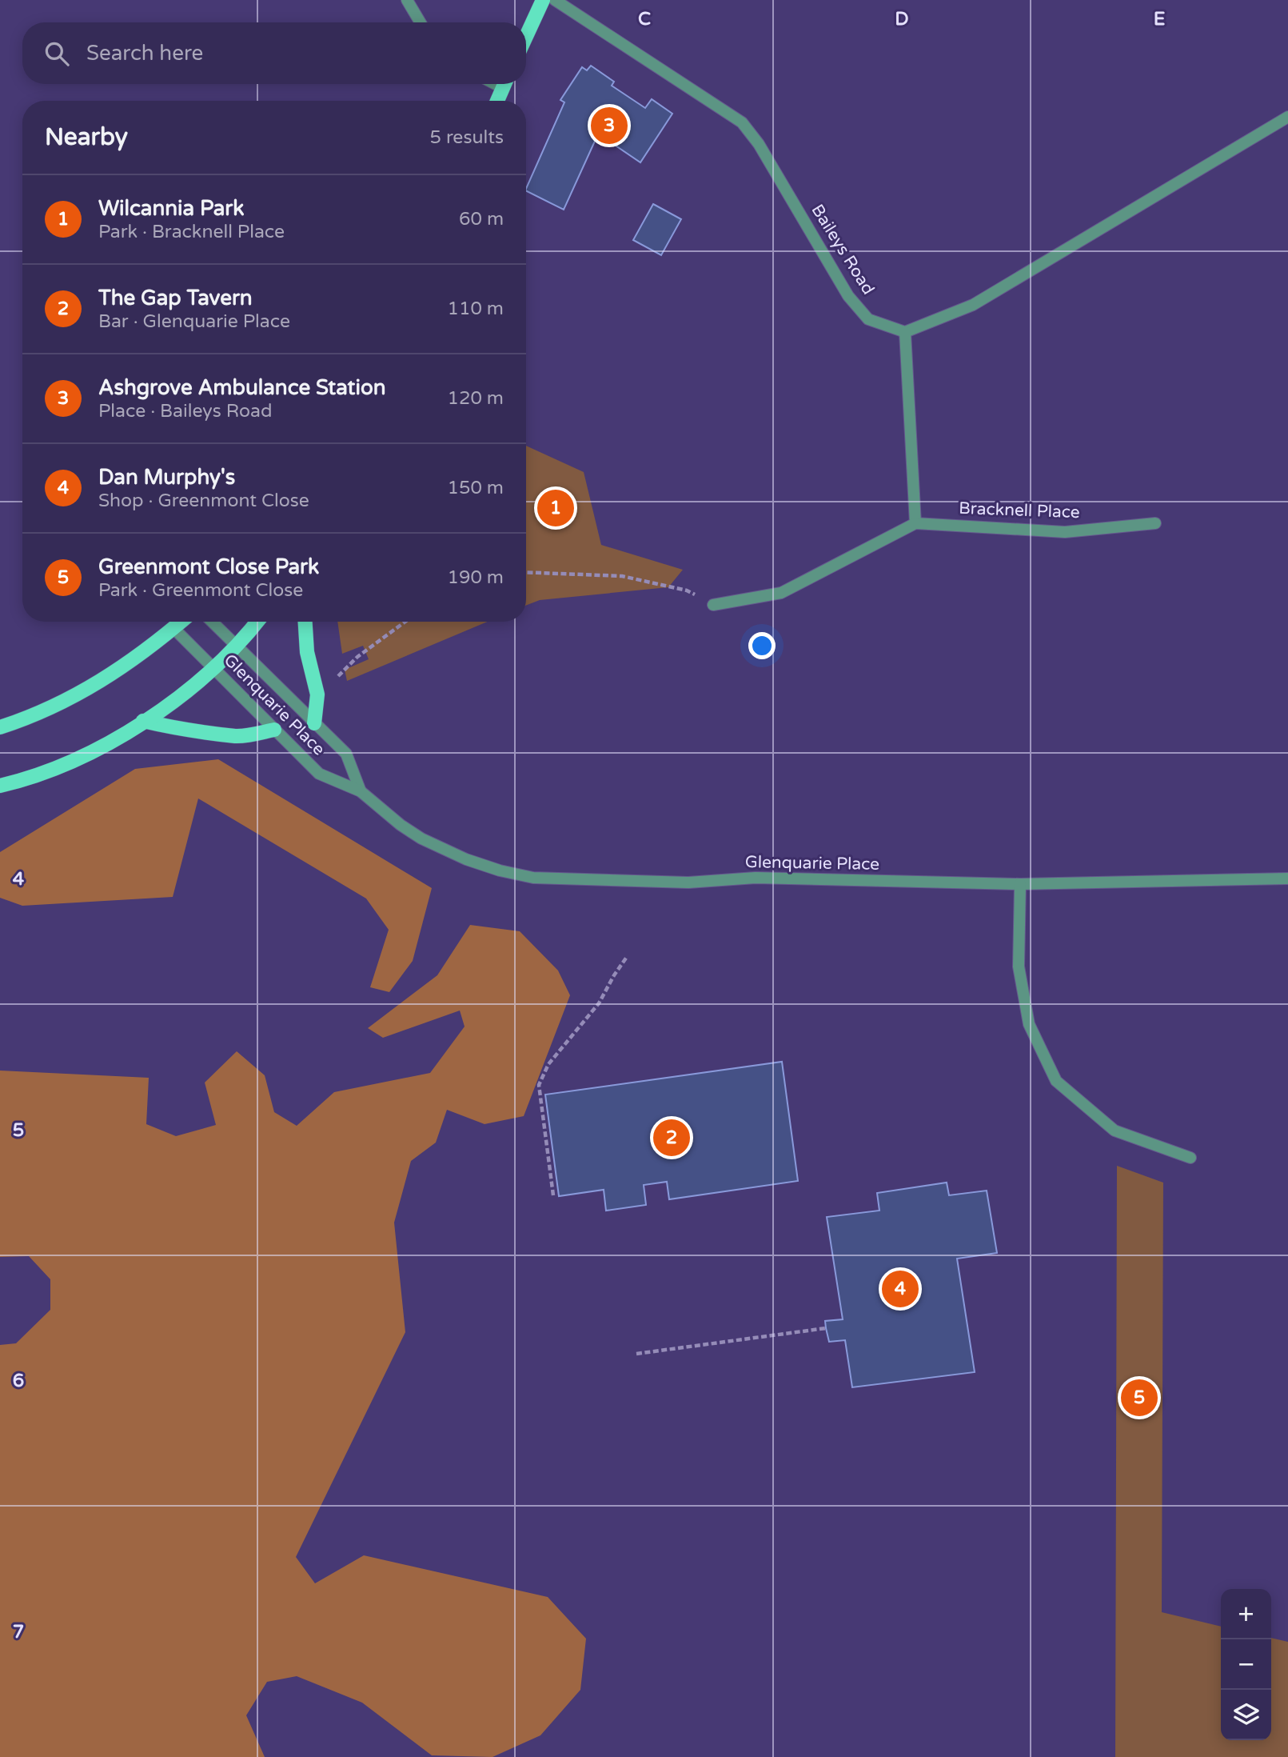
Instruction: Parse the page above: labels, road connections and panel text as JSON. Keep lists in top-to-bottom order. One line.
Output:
{"streets":{"street":["Baileys Road","Bracknell Place","Glenquarie Place"]},"page":{"search":"Search here","heading":["Nearby","5 results"],"pins":["3","1","2","4","5"],"list":[{"mark":"1","name":"Wilcannia Park","note":"Park · Bracknell Place","value":"60 m"},{"mark":"2","name":"The Gap Tavern","note":"Bar · Glenquarie Place","value":"110 m"},{"mark":"3","name":"Ashgrove Ambulance Station","note":"Place · Baileys Road","value":"120 m"},{"mark":"4","name":"Dan Murphy's","note":"Shop · Greenmont Close","value":"150 m"},{"mark":"5","name":"Greenmont Close Park","note":"Park · Greenmont Close","value":"190 m"}],"map_buttons":["+","−"]},"grid":{"columns":["C","D","E"],"rows":["4","5","6","7"]}}
